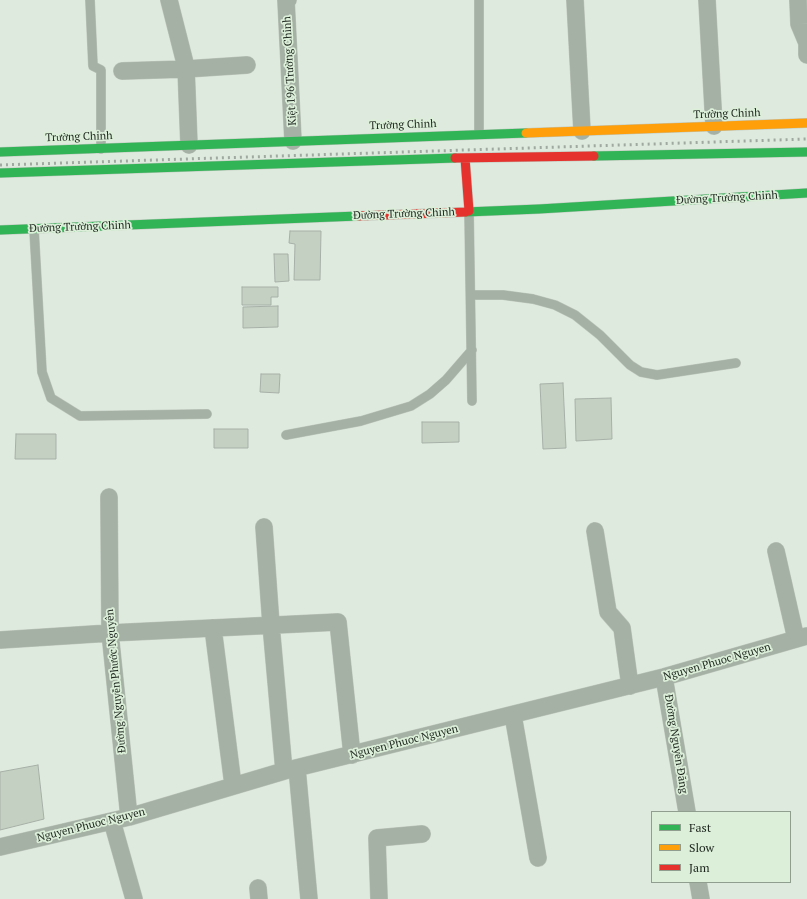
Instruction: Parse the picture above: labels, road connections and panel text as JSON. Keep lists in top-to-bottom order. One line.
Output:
{"streets":{"main road":["Trường Chinh","Đường Trường Chinh"],"street":["Kiệt 196 Trường Chinh","Nguyen Phuoc Nguyen","Đường Nguyễn Phước Nguyên","Đường Nguyễn Đăng"]},"crossings":[["Kiệt 196 Trường Chinh","Trường Chinh"],["Nguyen Phuoc Nguyen","Đường Nguyễn Phước Nguyên"],["Nguyen Phuoc Nguyen","Đường Nguyễn Đăng"]],"legend":["Fast","Slow","Jam"]}
